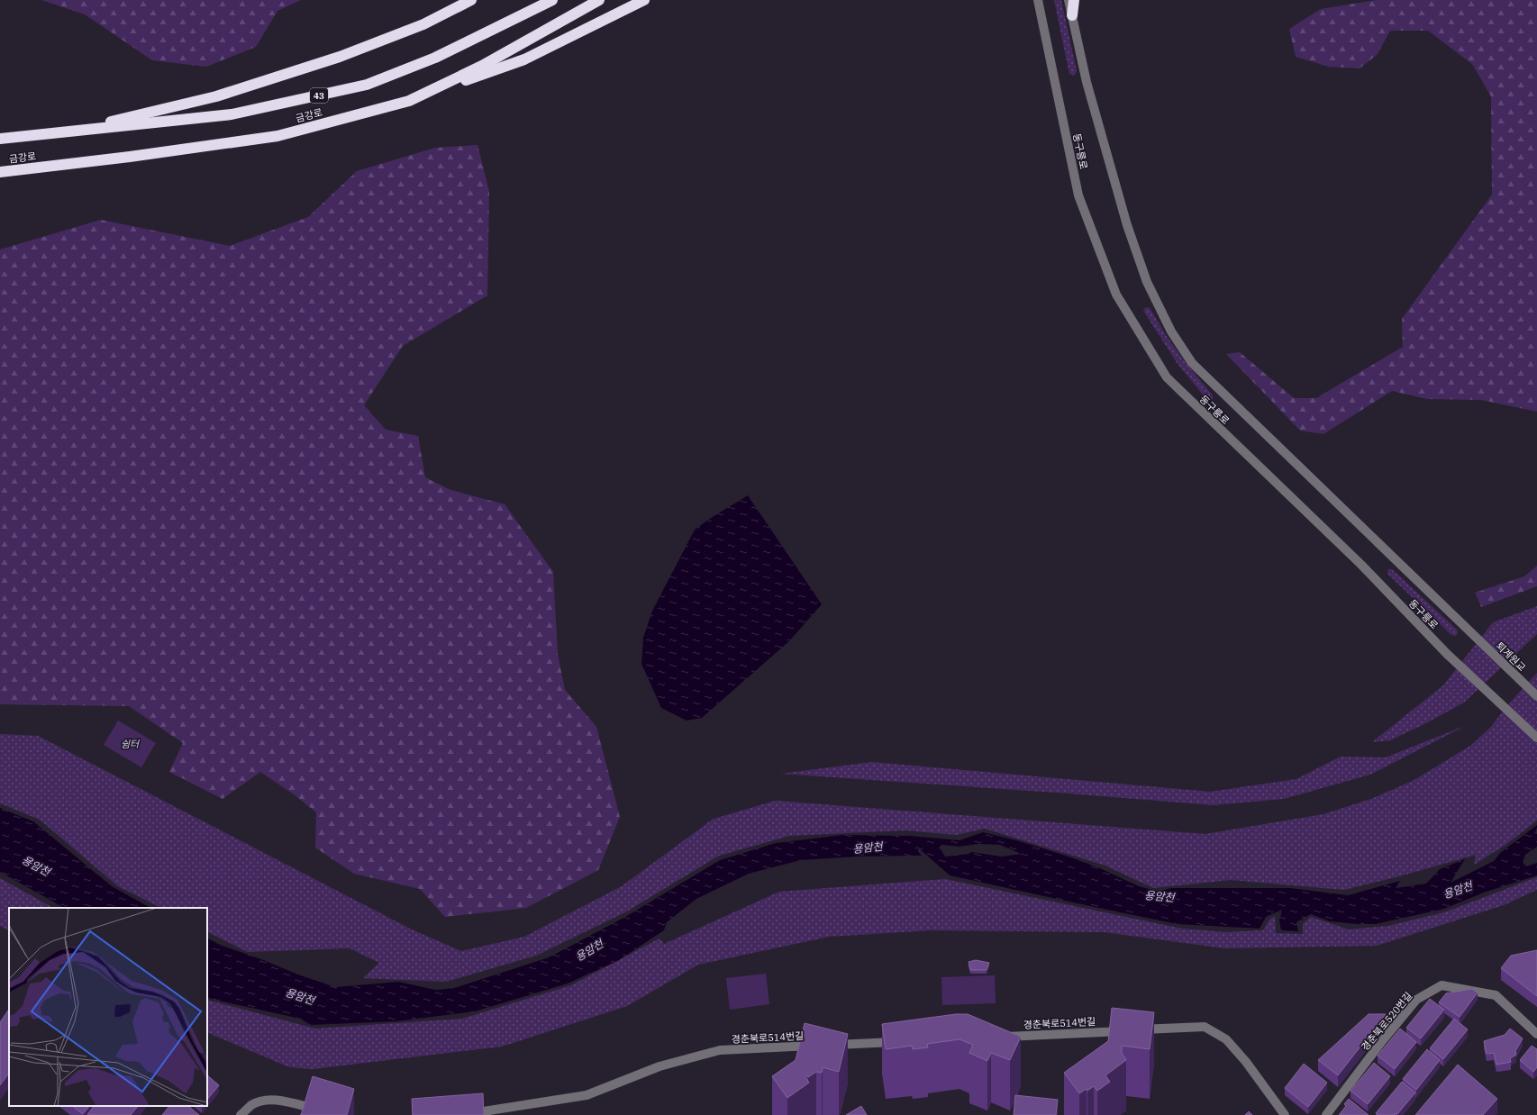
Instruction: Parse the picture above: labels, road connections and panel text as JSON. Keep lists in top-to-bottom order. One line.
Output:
{"streets":{"highway":["43","금강로"],"street":["동구릉로","퇴계원교","경춘북로520번길","경춘북로514번길"]},"crossings":[["동구릉로","퇴계원교"]],"water":["용암천"],"parks":["쉼터"]}
